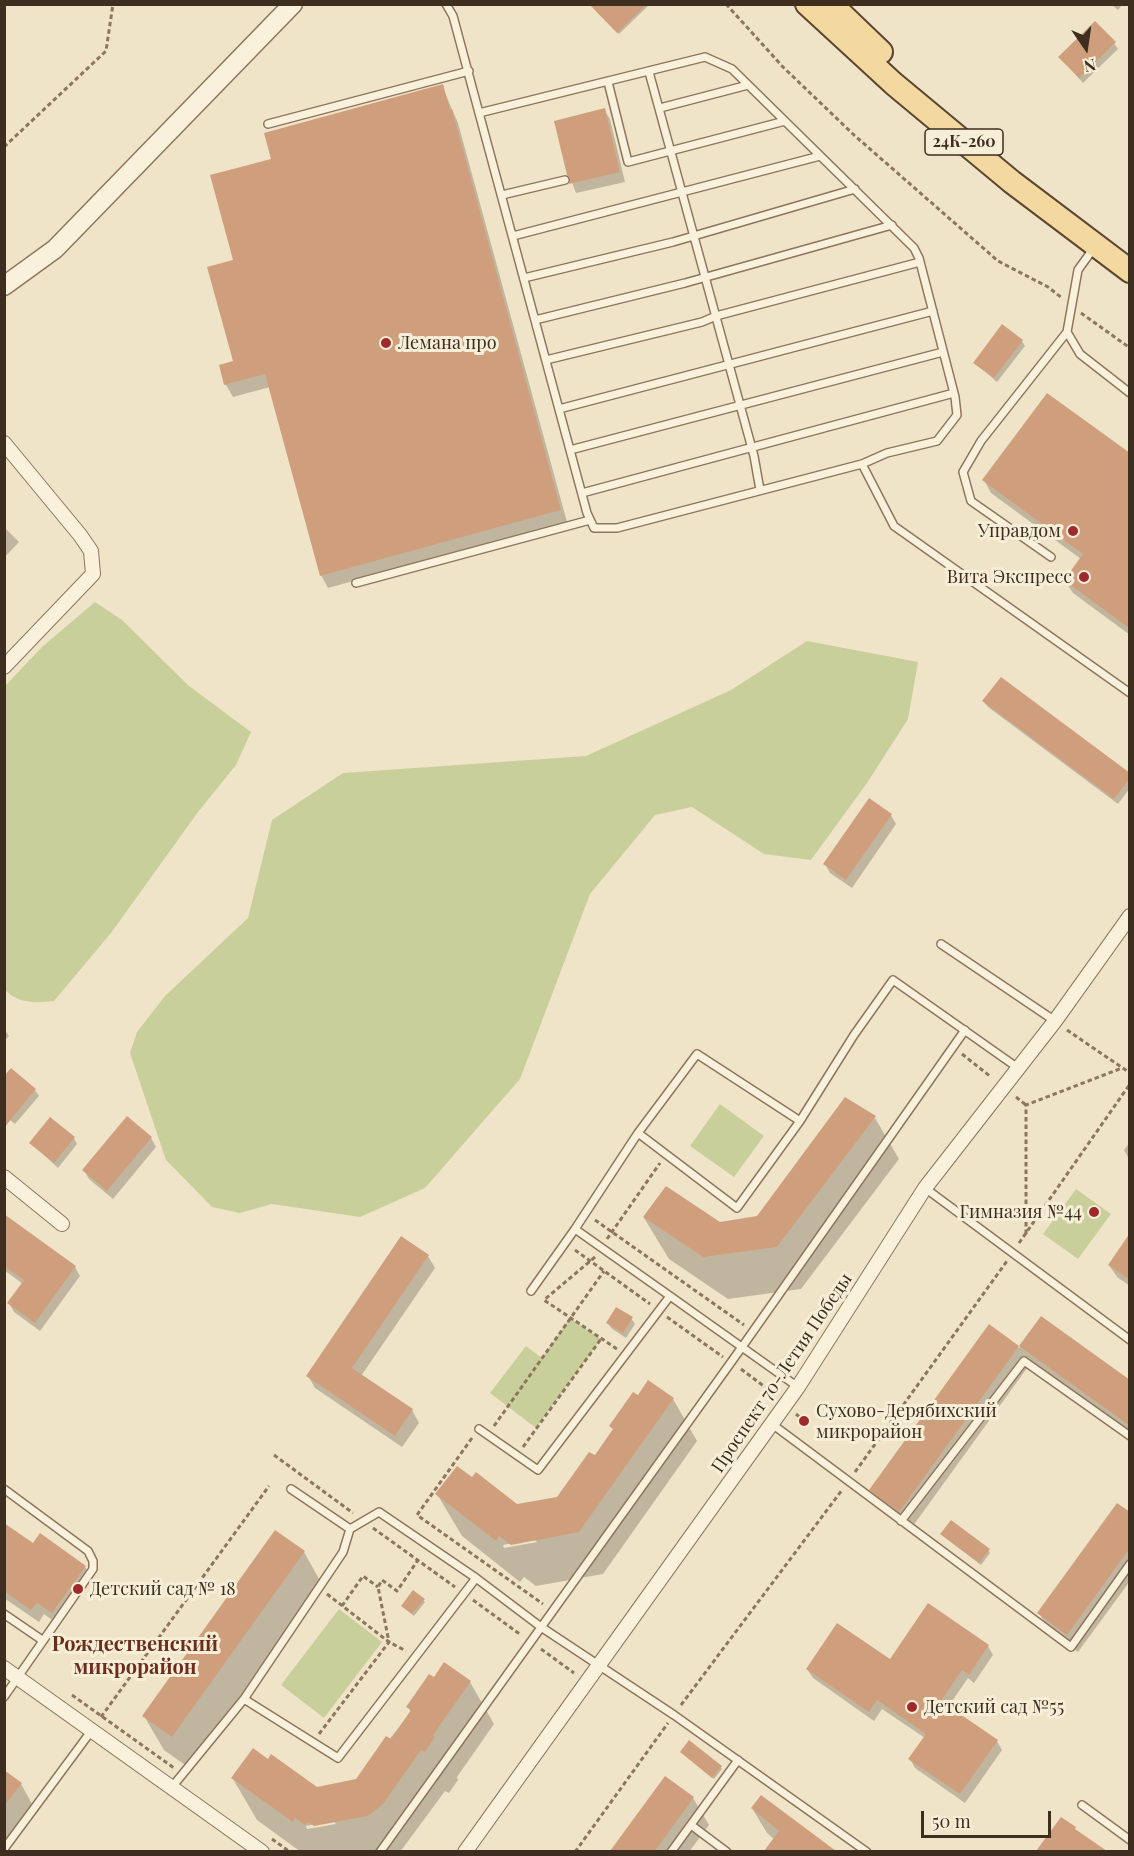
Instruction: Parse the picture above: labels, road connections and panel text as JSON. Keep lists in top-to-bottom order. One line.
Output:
{"streets":{"main road":["24К-260"],"street":["Проспект 70-Летия Победы"]},"districts":["Рождественский микрорайон"],"places":["Лемана про","Управдом","Вита Экспресс","Гимназия №44","Сухово-Дерябихский микрорайон","Детский сад № 18","Детский сад №55"],"scale_bar":"50 m","north":"bottom"}
